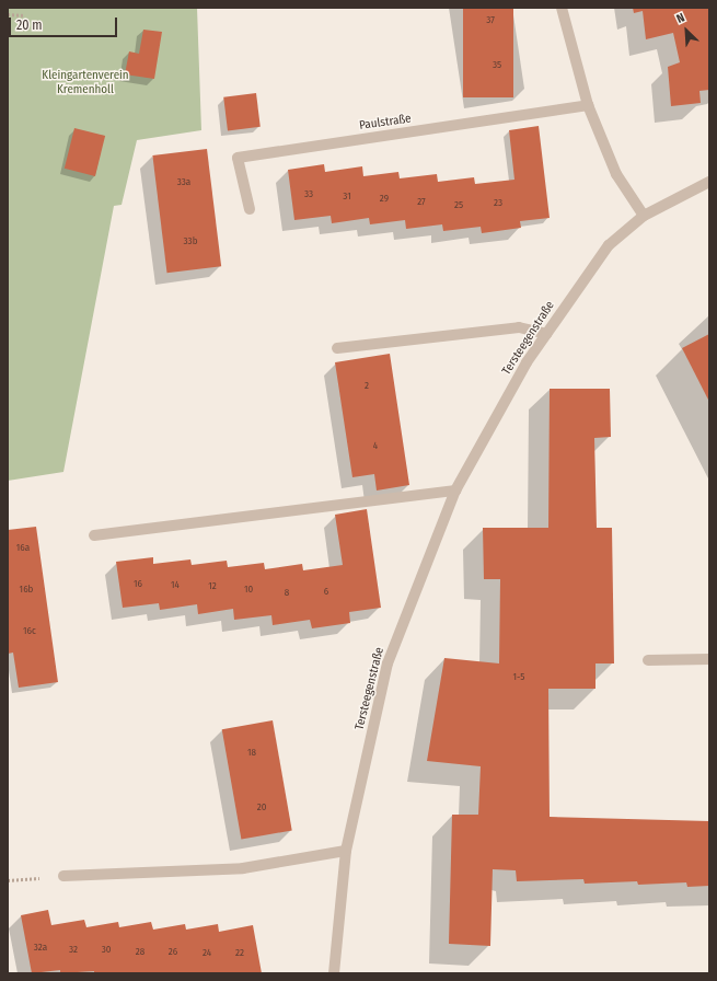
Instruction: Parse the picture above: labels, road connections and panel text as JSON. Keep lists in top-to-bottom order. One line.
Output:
{"streets":{"street":["Paulstraße","Tersteegenstraße"]},"parks":["Kleingartenverein Kremenholl"],"house_numbers":["37","35","33a","33","31","29","27","23","25","33b","2","4","16a","16","14","12","16b","10","6","8","16c","1-5","18","20","32a","32","30","28","26","24","22"],"scale_bar":"20 m","north":"top left"}
